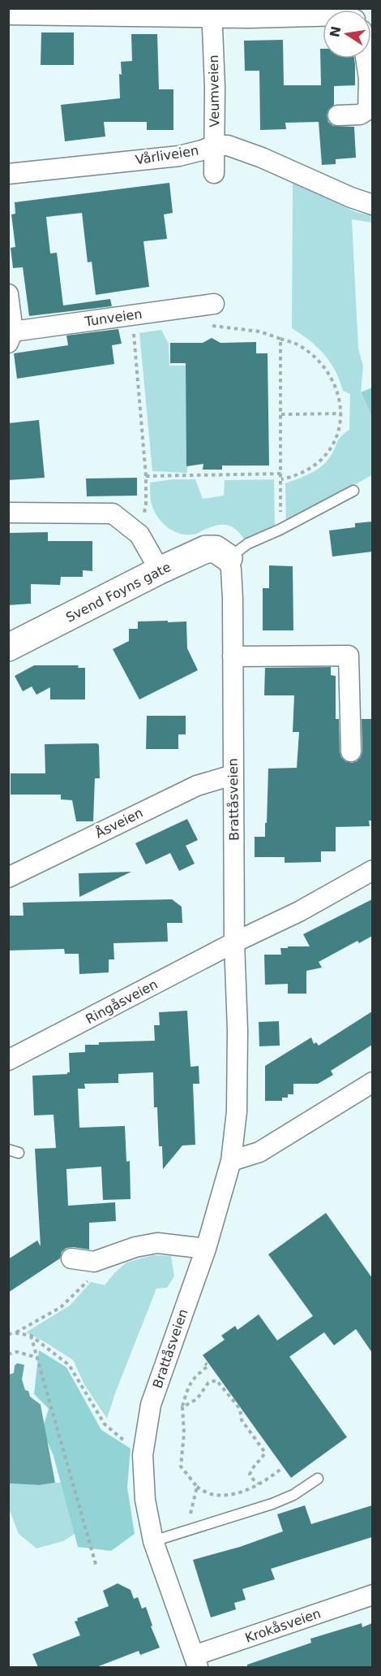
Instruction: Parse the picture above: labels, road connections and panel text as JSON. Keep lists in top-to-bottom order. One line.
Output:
{"streets":{"street":["Veumveien","Vårliveien","Tunveien","Svend Foyns gate","Brattåsveien","Åsveien","Ringåsveien","Krokåsveien"]},"crossings":[["Veumveien","Vårliveien"],["Svend Foyns gate","Brattåsveien"],["Brattåsveien","Åsveien"],["Brattåsveien","Ringåsveien"],["Brattåsveien","Krokåsveien"]],"north":"left"}
